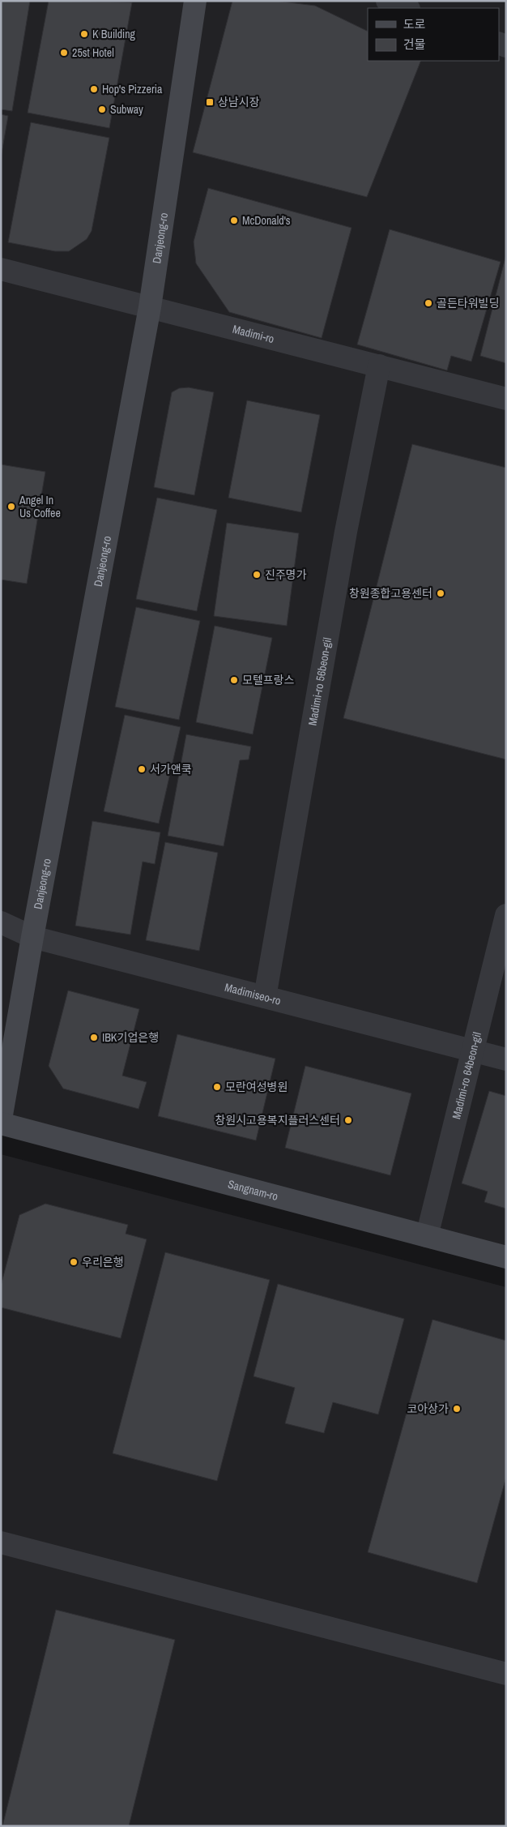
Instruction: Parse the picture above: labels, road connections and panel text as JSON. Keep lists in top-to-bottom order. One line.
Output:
{"streets":{"street":["Danjeong-ro","Madimi-ro","Madimi-ro 56beon-gil","Madimiseo-ro","Madimi-ro 64beon-gil","Sangnam-ro"]},"crossings":[["Danjeong-ro","Madimi-ro"],["Danjeong-ro","Madimiseo-ro"],["Madimi-ro","Madimi-ro 56beon-gil"],["Madimi-ro 56beon-gil","Madimiseo-ro"],["Madimiseo-ro","Madimi-ro 64beon-gil"],["Madimi-ro 64beon-gil","Sangnam-ro"]],"places":{"other":["K Building","25st Hotel","Hop's Pizzeria","Subway","McDonald's","골든타워빌딩","Angel In Us Coffee","진주명가","창원종합고용센터","모텔프랑스","서가앤쿡","IBK기업은행","모란여성병원","창원시고용복지플러스센터","우리은행","코아상가"],"transit":["상남시장"]},"legend":["도로","건물"]}
